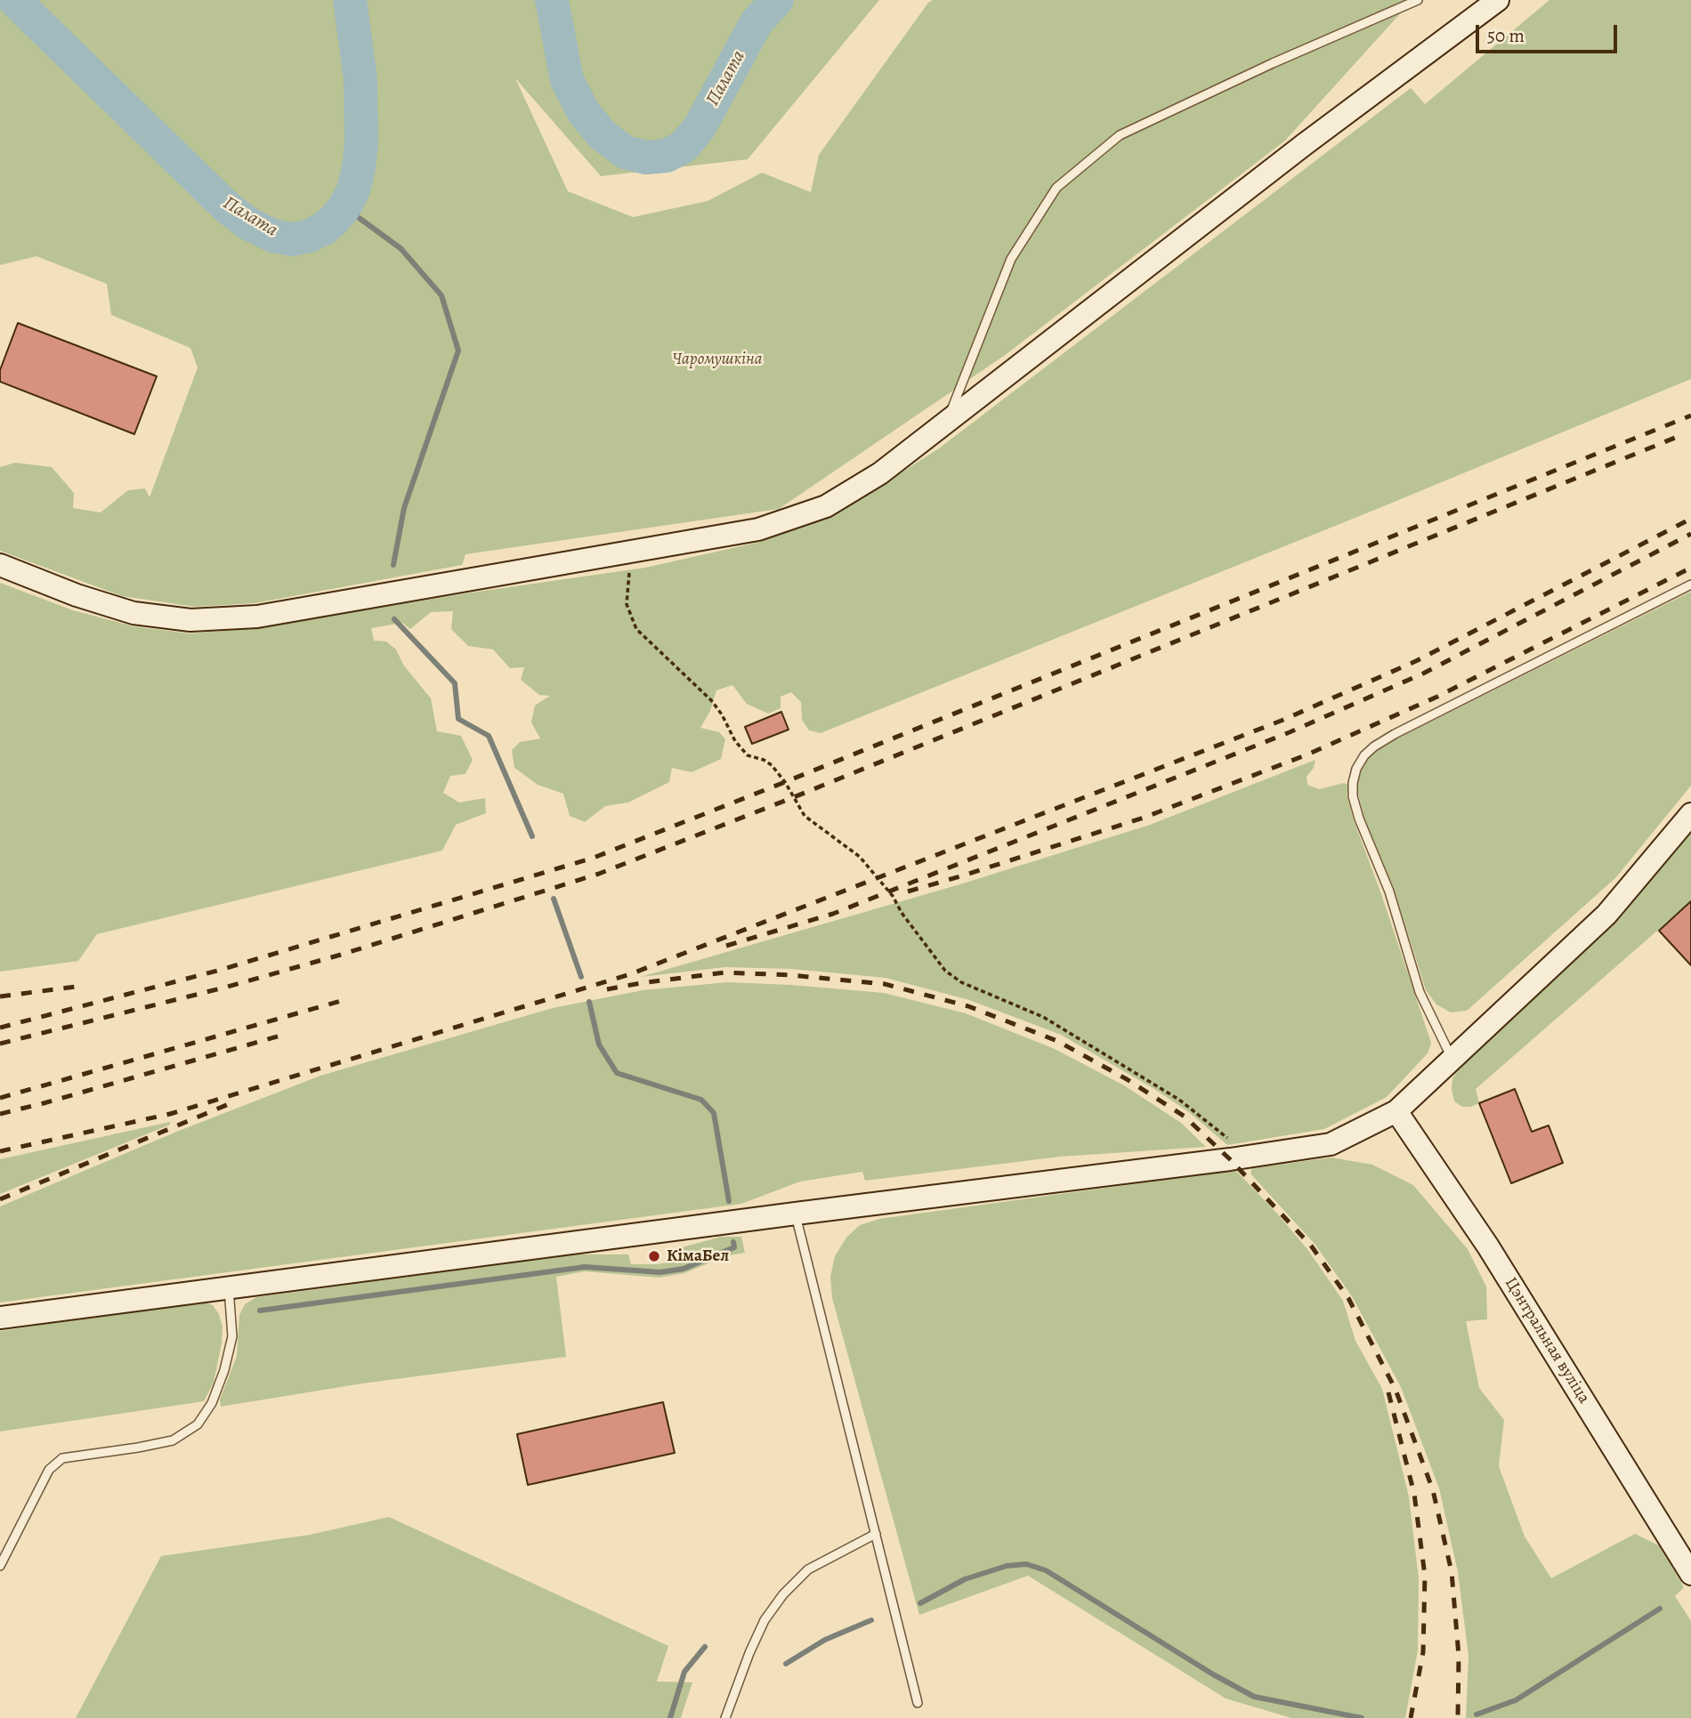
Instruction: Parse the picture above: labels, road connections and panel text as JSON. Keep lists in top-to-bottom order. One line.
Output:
{"streets":{"street":["Цэнтральная вуліца"]},"water":["Палата"],"parks":["Чаромушкіна"],"places":["КімаБел"],"scale_bar":"50 m"}
